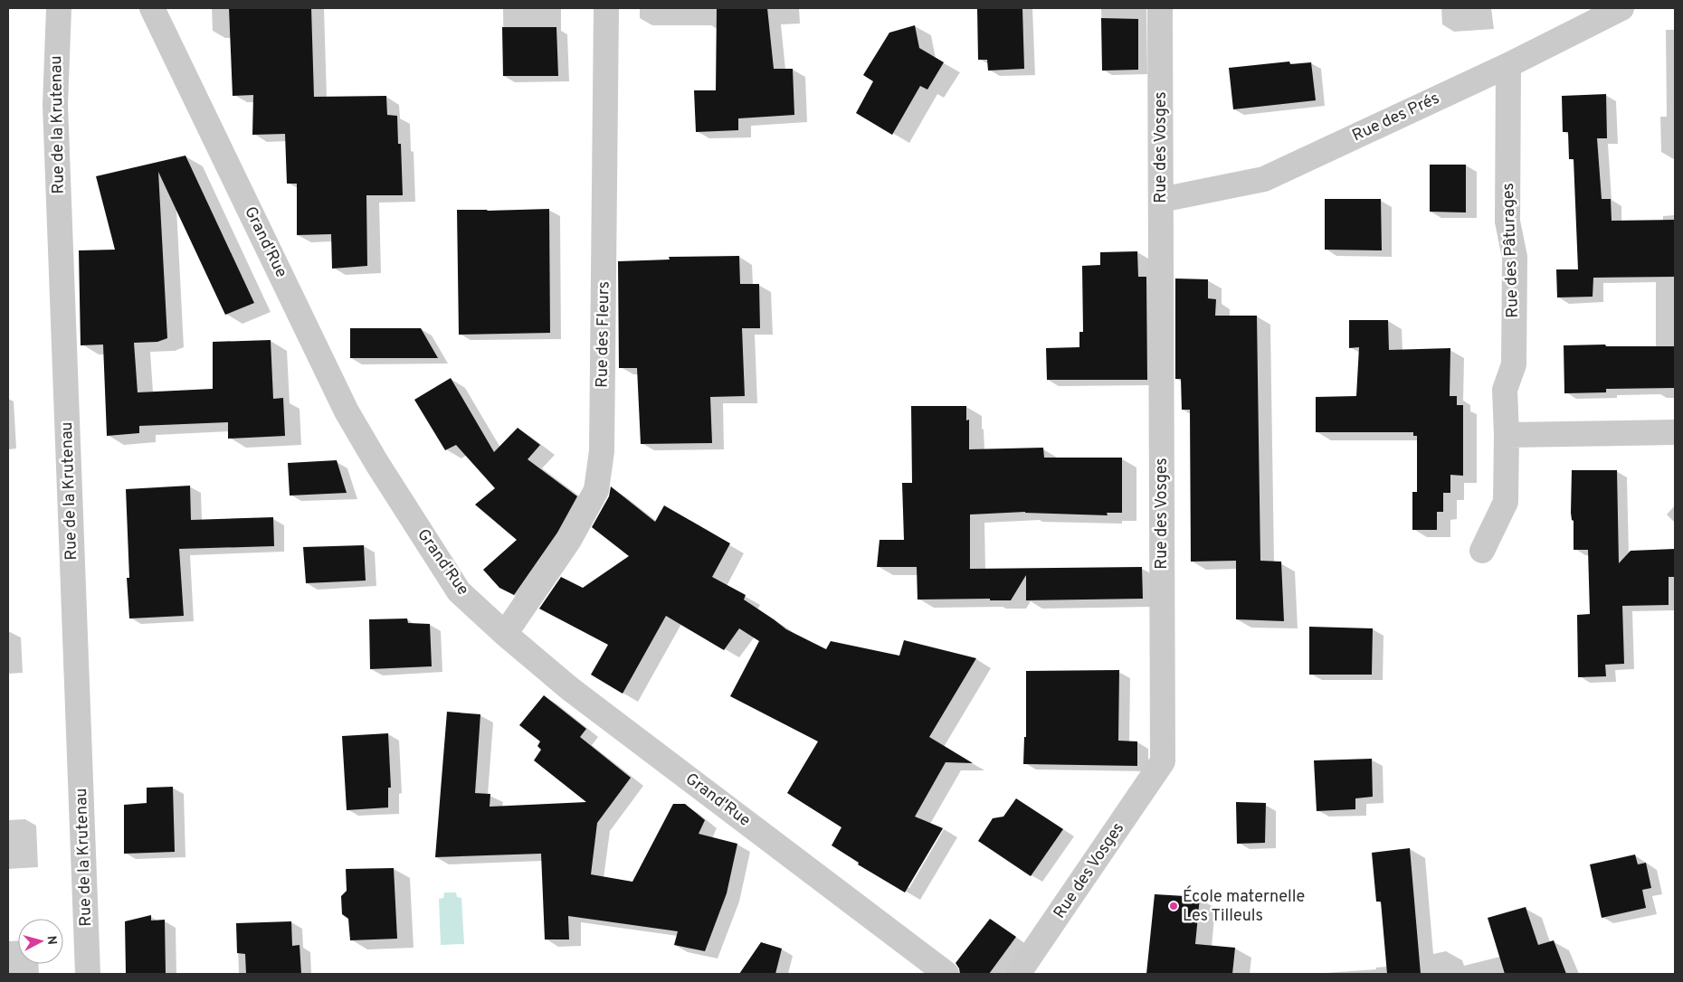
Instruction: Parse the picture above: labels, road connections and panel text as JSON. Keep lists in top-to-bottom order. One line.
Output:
{"streets":{"street":["Rue des Prés","Rue de la Krutenau","Rue des Vosges","Grand'Rue","Rue des Pâturages","Rue des Fleurs"]},"crossings":[["Rue des Prés","Rue des Vosges"],["Rue des Prés","Rue des Pâturages"],["Grand'Rue","Rue des Fleurs"]],"places":["École maternelle Les Tilleuls"],"north":"right"}
